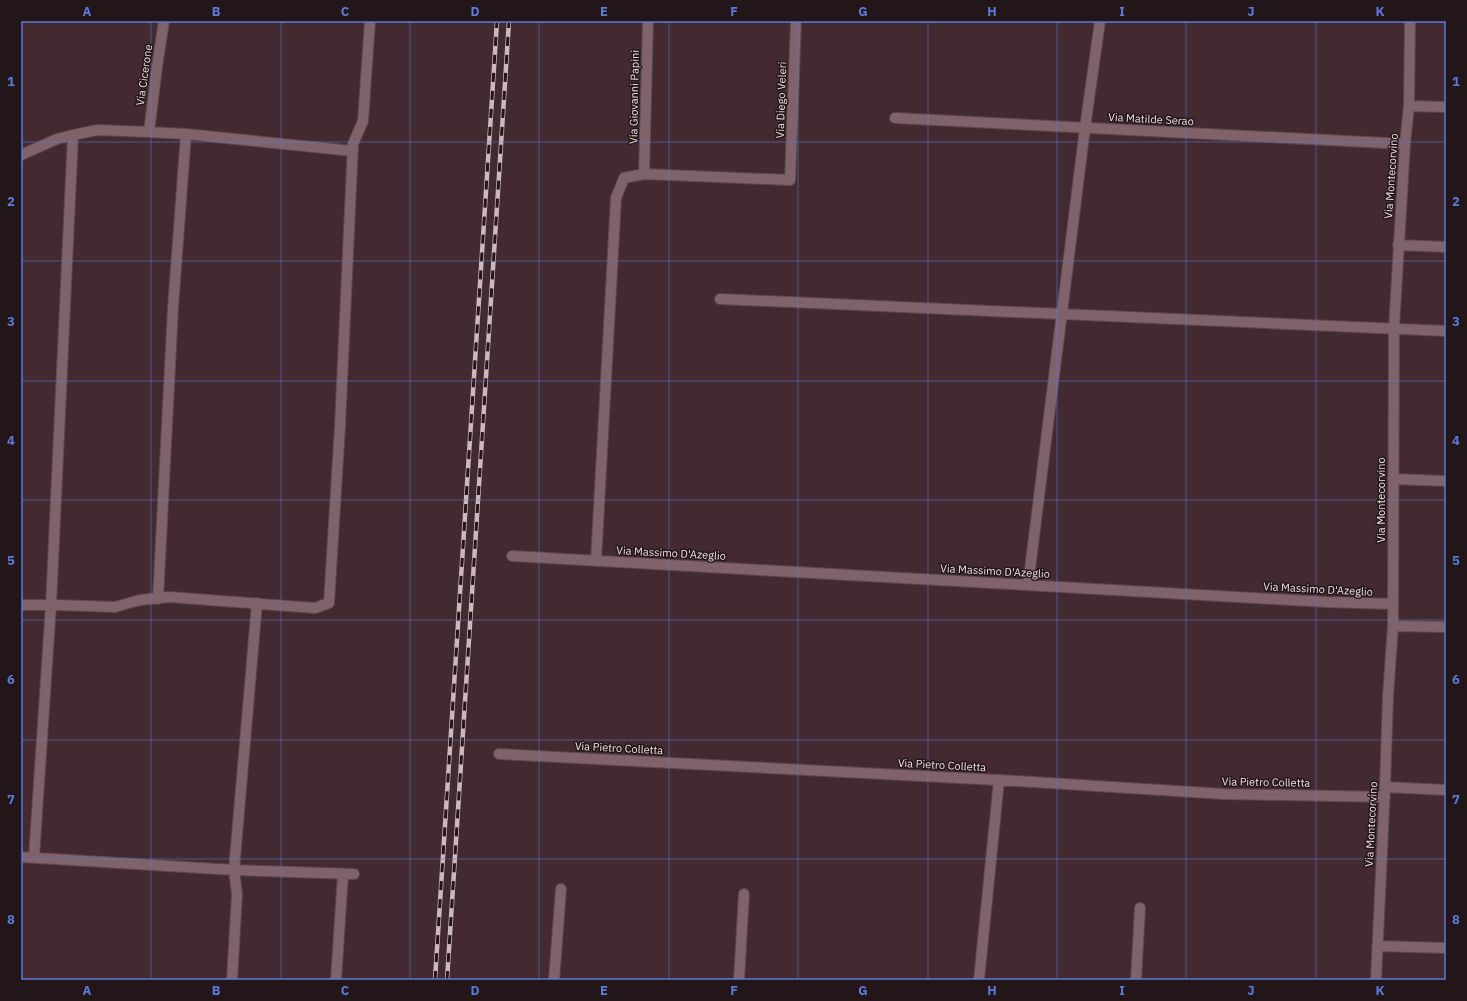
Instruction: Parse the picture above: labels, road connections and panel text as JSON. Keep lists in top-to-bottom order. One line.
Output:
{"streets":{"street":["Via Cicerone","Via Giovanni Papini","Via Diego Veleri","Via Matilde Serao","Via Montecorvino","Via Massimo D'Azeglio","Via Pietro Colletta"]},"crossings":[["Via Giovanni Papini","Via Diego Veleri"],["Via Matilde Serao","Via Montecorvino"],["Via Montecorvino","Via Massimo D'Azeglio"],["Via Montecorvino","Via Pietro Colletta"]],"grid":{"columns":["A","B","C","D","E","F","G","H","I","J","K"],"rows":["1","2","3","4","5","6","7","8"]}}
